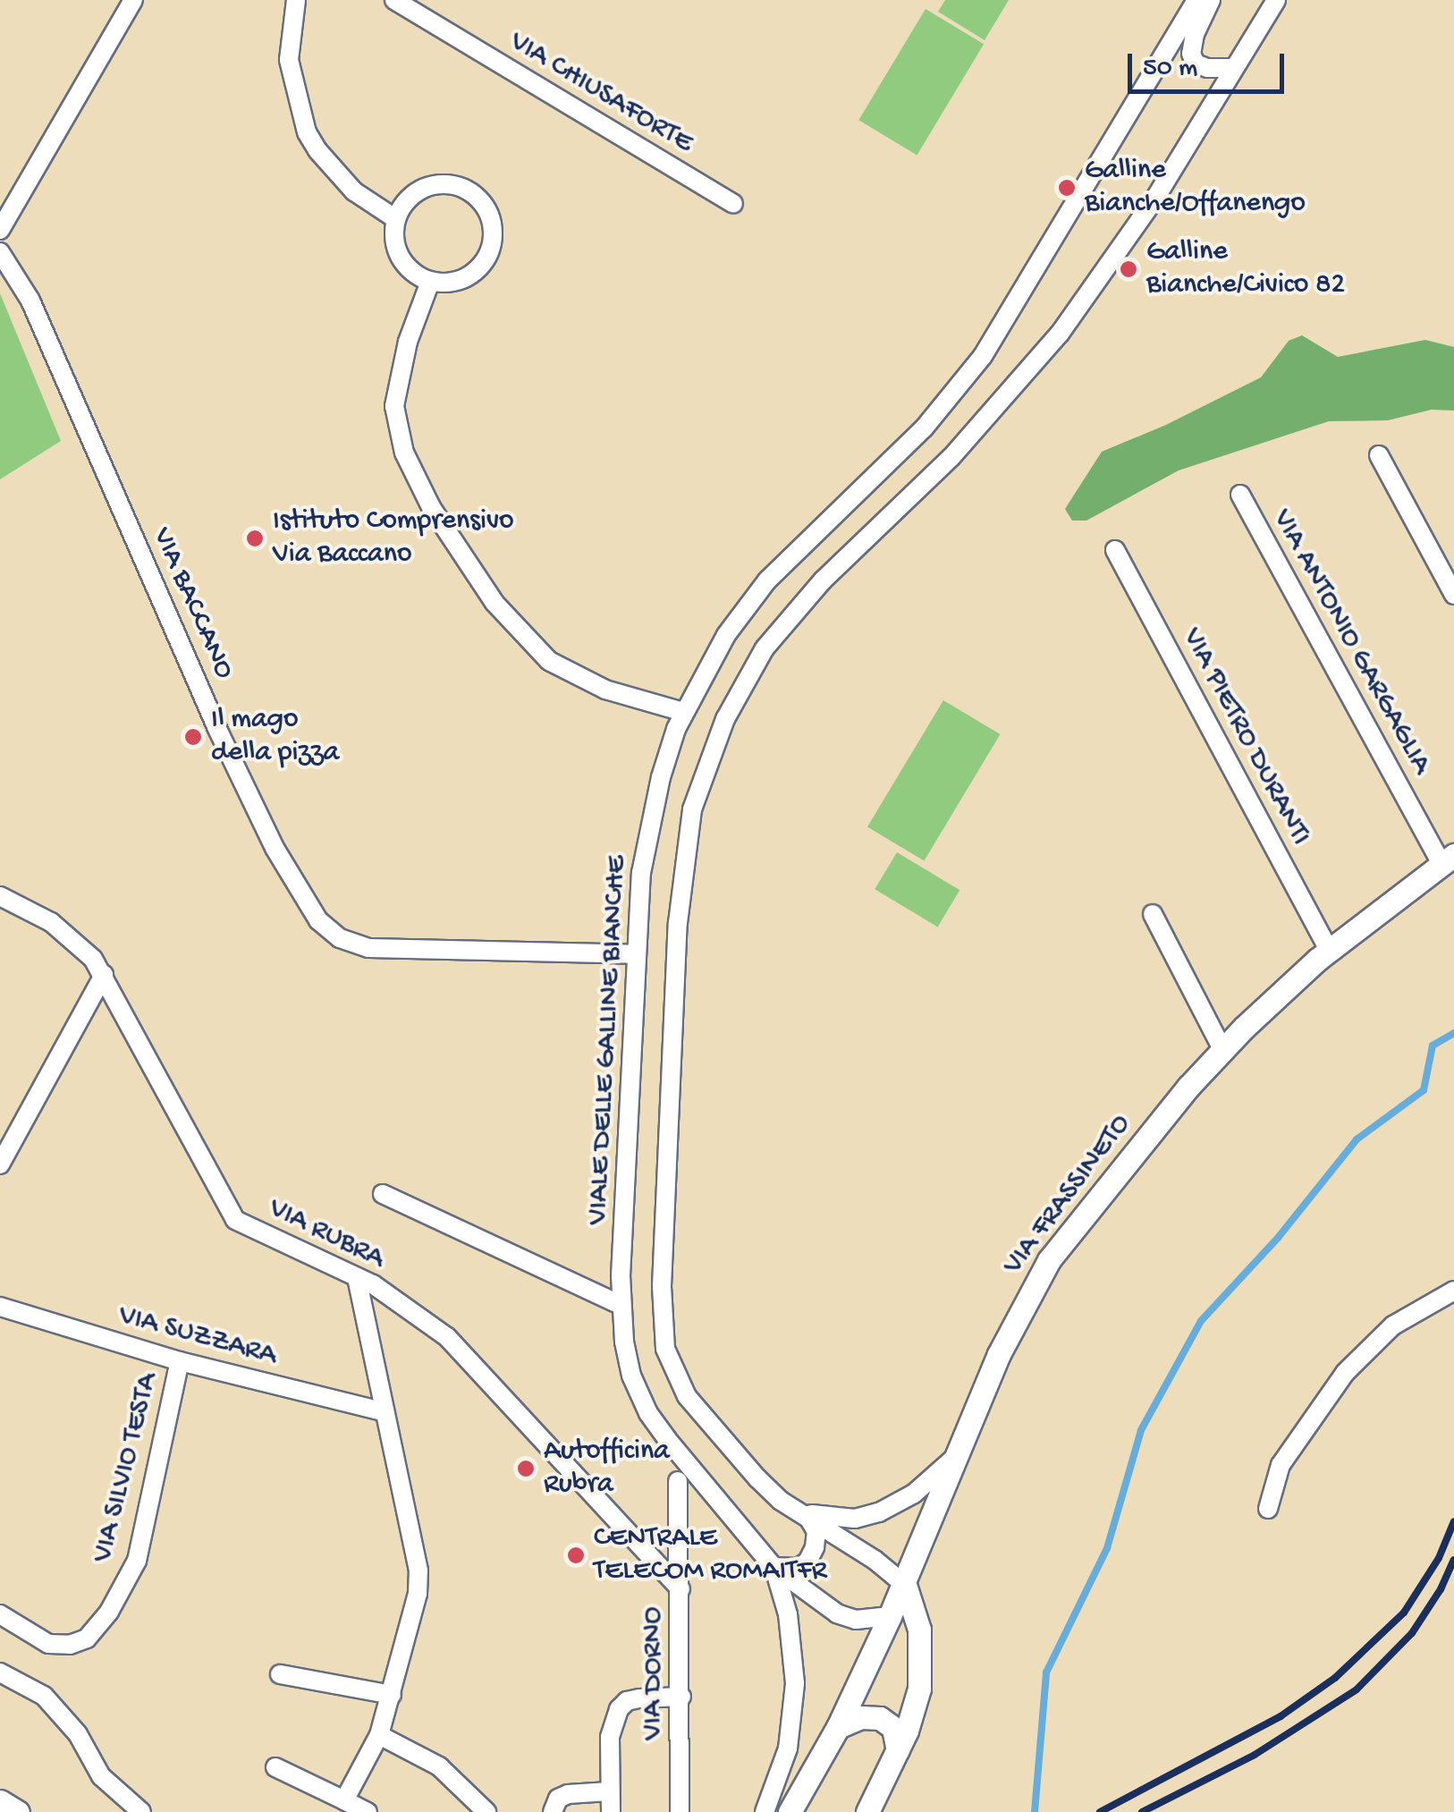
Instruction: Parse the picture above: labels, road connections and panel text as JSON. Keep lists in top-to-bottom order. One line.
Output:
{"streets":{"street":["VIA CHIUSAFORTE","VIA BACCANO","VIA ANTONIO GARGAGLIA","VIA PIETRO DURANTI","VIALE DELLE GALLINE BIANCHE","VIA FRASSINETO","VIA RUBRA","VIA SUZZARA","VIA SILVIO TESTA","VIA DORNO"]},"crossings":[["VIA BACCANO","VIALE DELLE GALLINE BIANCHE"],["VIA ANTONIO GARGAGLIA","VIA FRASSINETO"],["VIA PIETRO DURANTI","VIA FRASSINETO"],["VIALE DELLE GALLINE BIANCHE","VIA FRASSINETO"],["VIA RUBRA","VIA DORNO"],["VIA SUZZARA","VIA SILVIO TESTA"]],"places":["Galline Bianche/Offanengo","Galline Bianche/Civico 82","Istituto Comprensivo Via Baccano","Il mago della pizza","Autofficina Rubra","CENTRALE TELECOM ROMAITFR"],"scale_bar":"50 m"}
